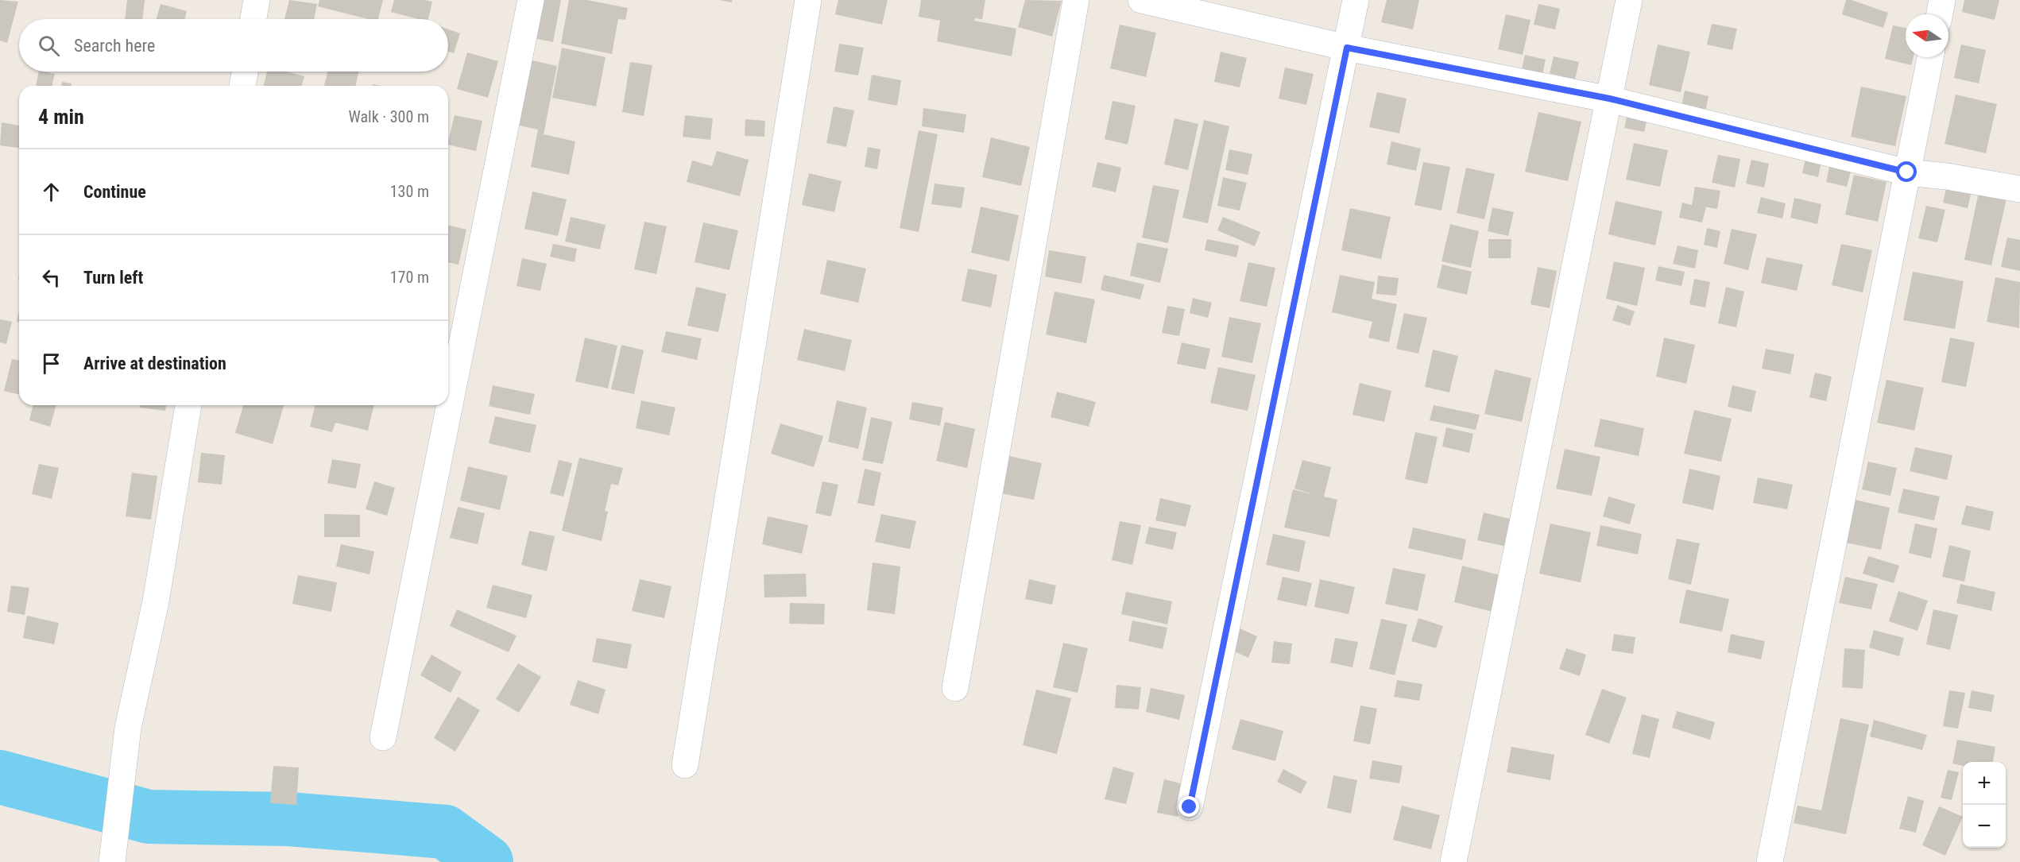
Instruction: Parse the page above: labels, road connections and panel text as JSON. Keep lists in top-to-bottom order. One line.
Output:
{"north":"left","page":{"search":"Search here","heading":["4 min","Walk · 300 m"],"list":[["Continue","130 m"],["Turn left","170 m"],"Arrive at destination"],"map_buttons":["+","−"]}}
